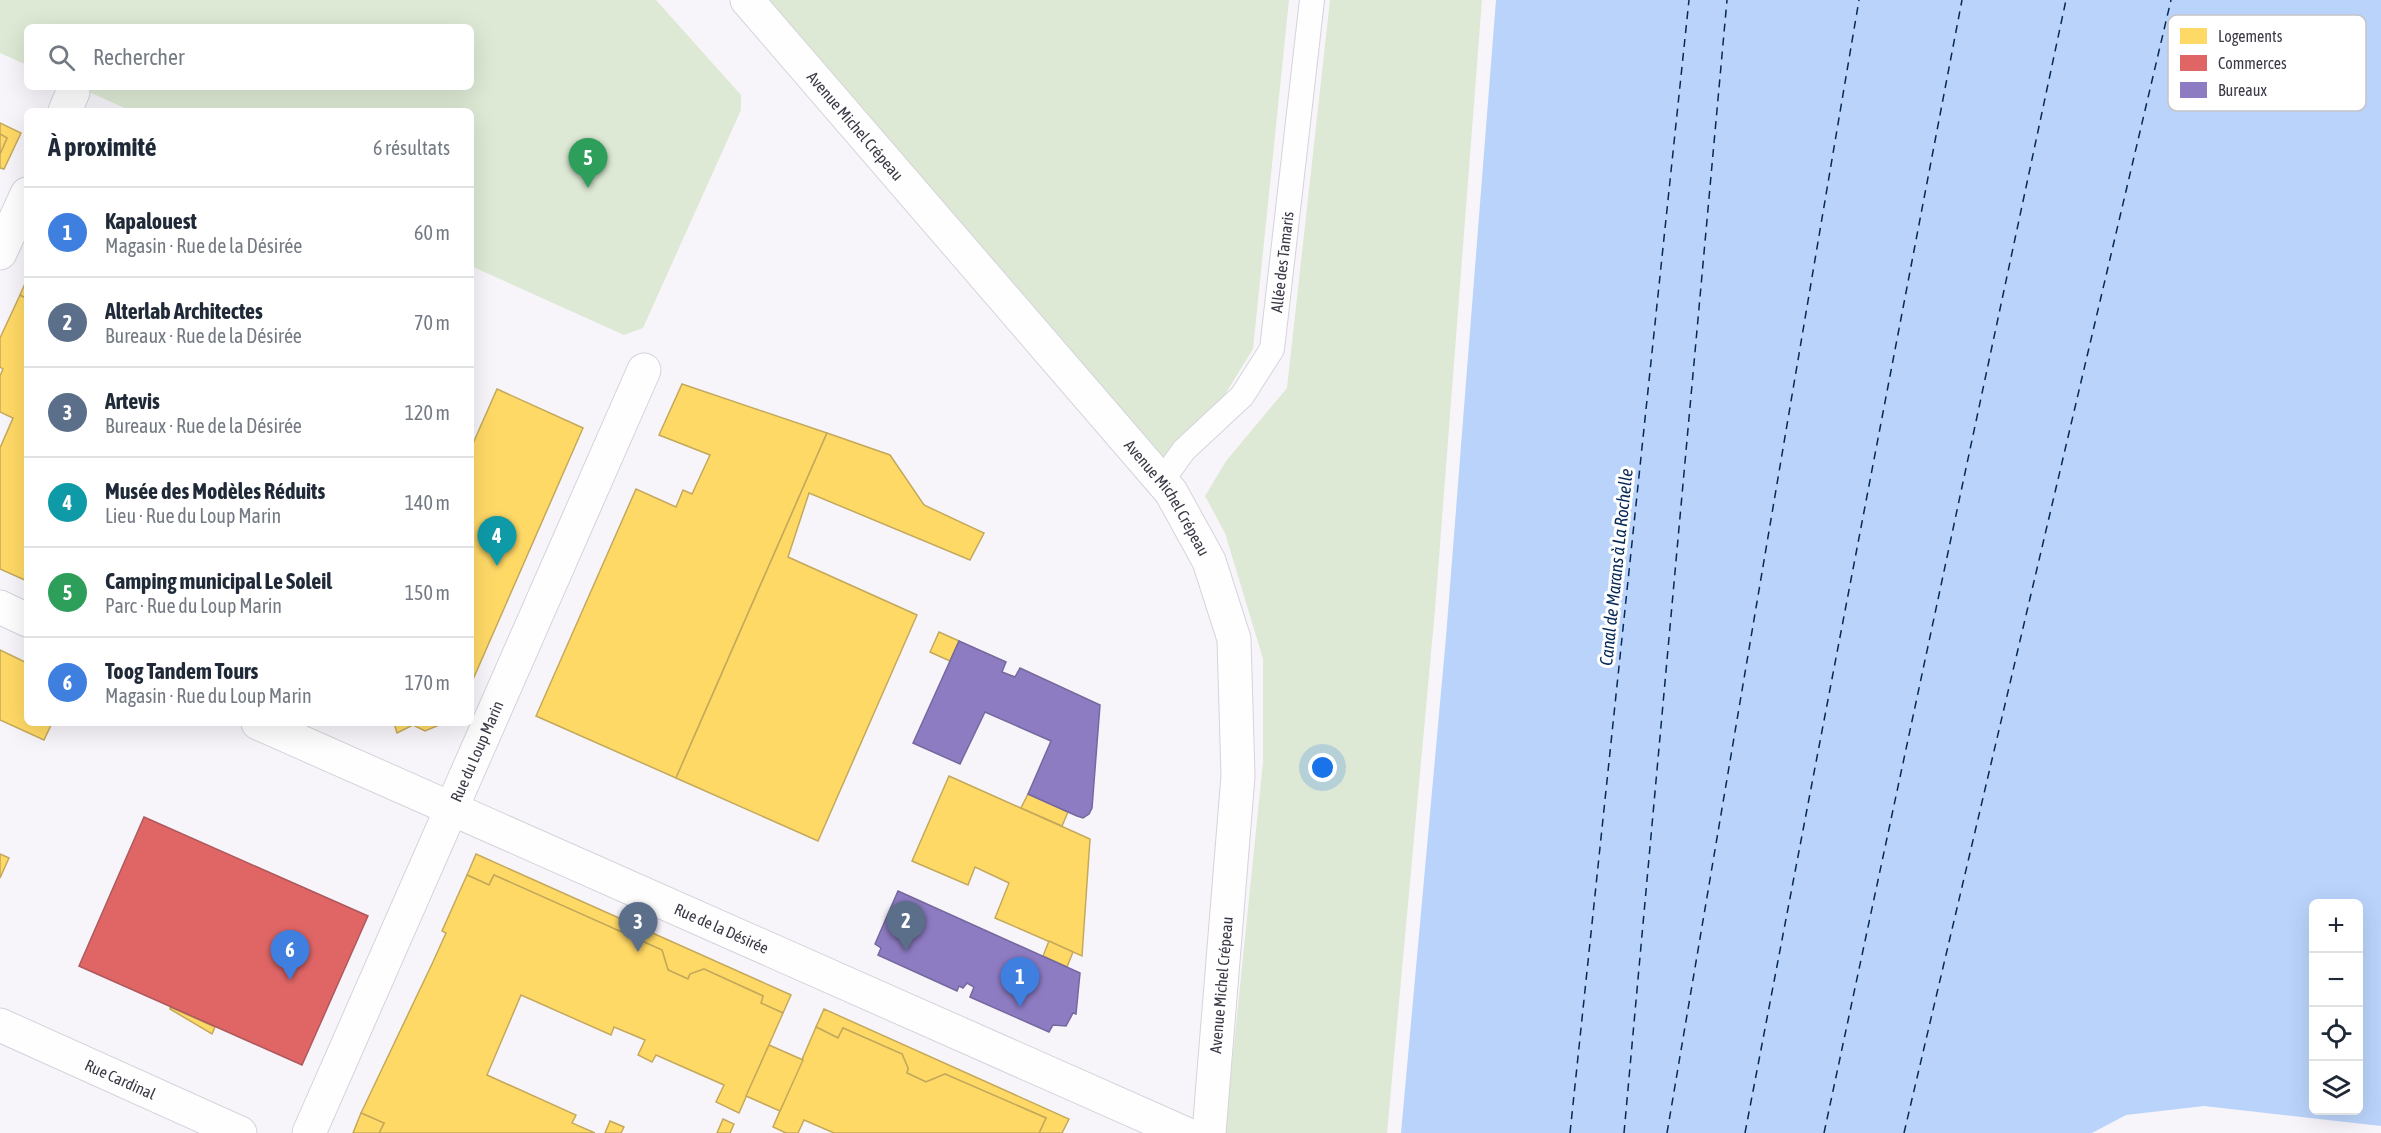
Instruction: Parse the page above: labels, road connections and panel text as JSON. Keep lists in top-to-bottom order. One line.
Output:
{"streets":{"street":["Avenue Michel Crépeau","Rue du Loup Marin","Rue de la Désirée","Rue Cardinal"],"lane":["Allée des Tamaris"]},"crossings":[["Avenue Michel Crépeau","Allée des Tamaris"],["Rue du Loup Marin","Rue de la Désirée"]],"water":["Canal de Marans à La Rochelle"],"legend":["Logements","Commerces","Bureaux"],"page":{"search":"Rechercher","heading":["À proximité","6 résultats"],"pins":["5","4","2","3","6","1"],"list":[{"mark":"1","name":"Kapalouest","note":"Magasin · Rue de la Désirée","value":"60 m"},{"mark":"2","name":"Alterlab Architectes","note":"Bureaux · Rue de la Désirée","value":"70 m"},{"mark":"3","name":"Artevis","note":"Bureaux · Rue de la Désirée","value":"120 m"},{"mark":"4","name":"Musée des Modèles Réduits","note":"Lieu · Rue du Loup Marin","value":"140 m"},{"mark":"5","name":"Camping municipal Le Soleil","note":"Parc · Rue du Loup Marin","value":"150 m"},{"mark":"6","name":"Toog Tandem Tours","note":"Magasin · Rue du Loup Marin","value":"170 m"}],"map_buttons":["+","−"]}}
